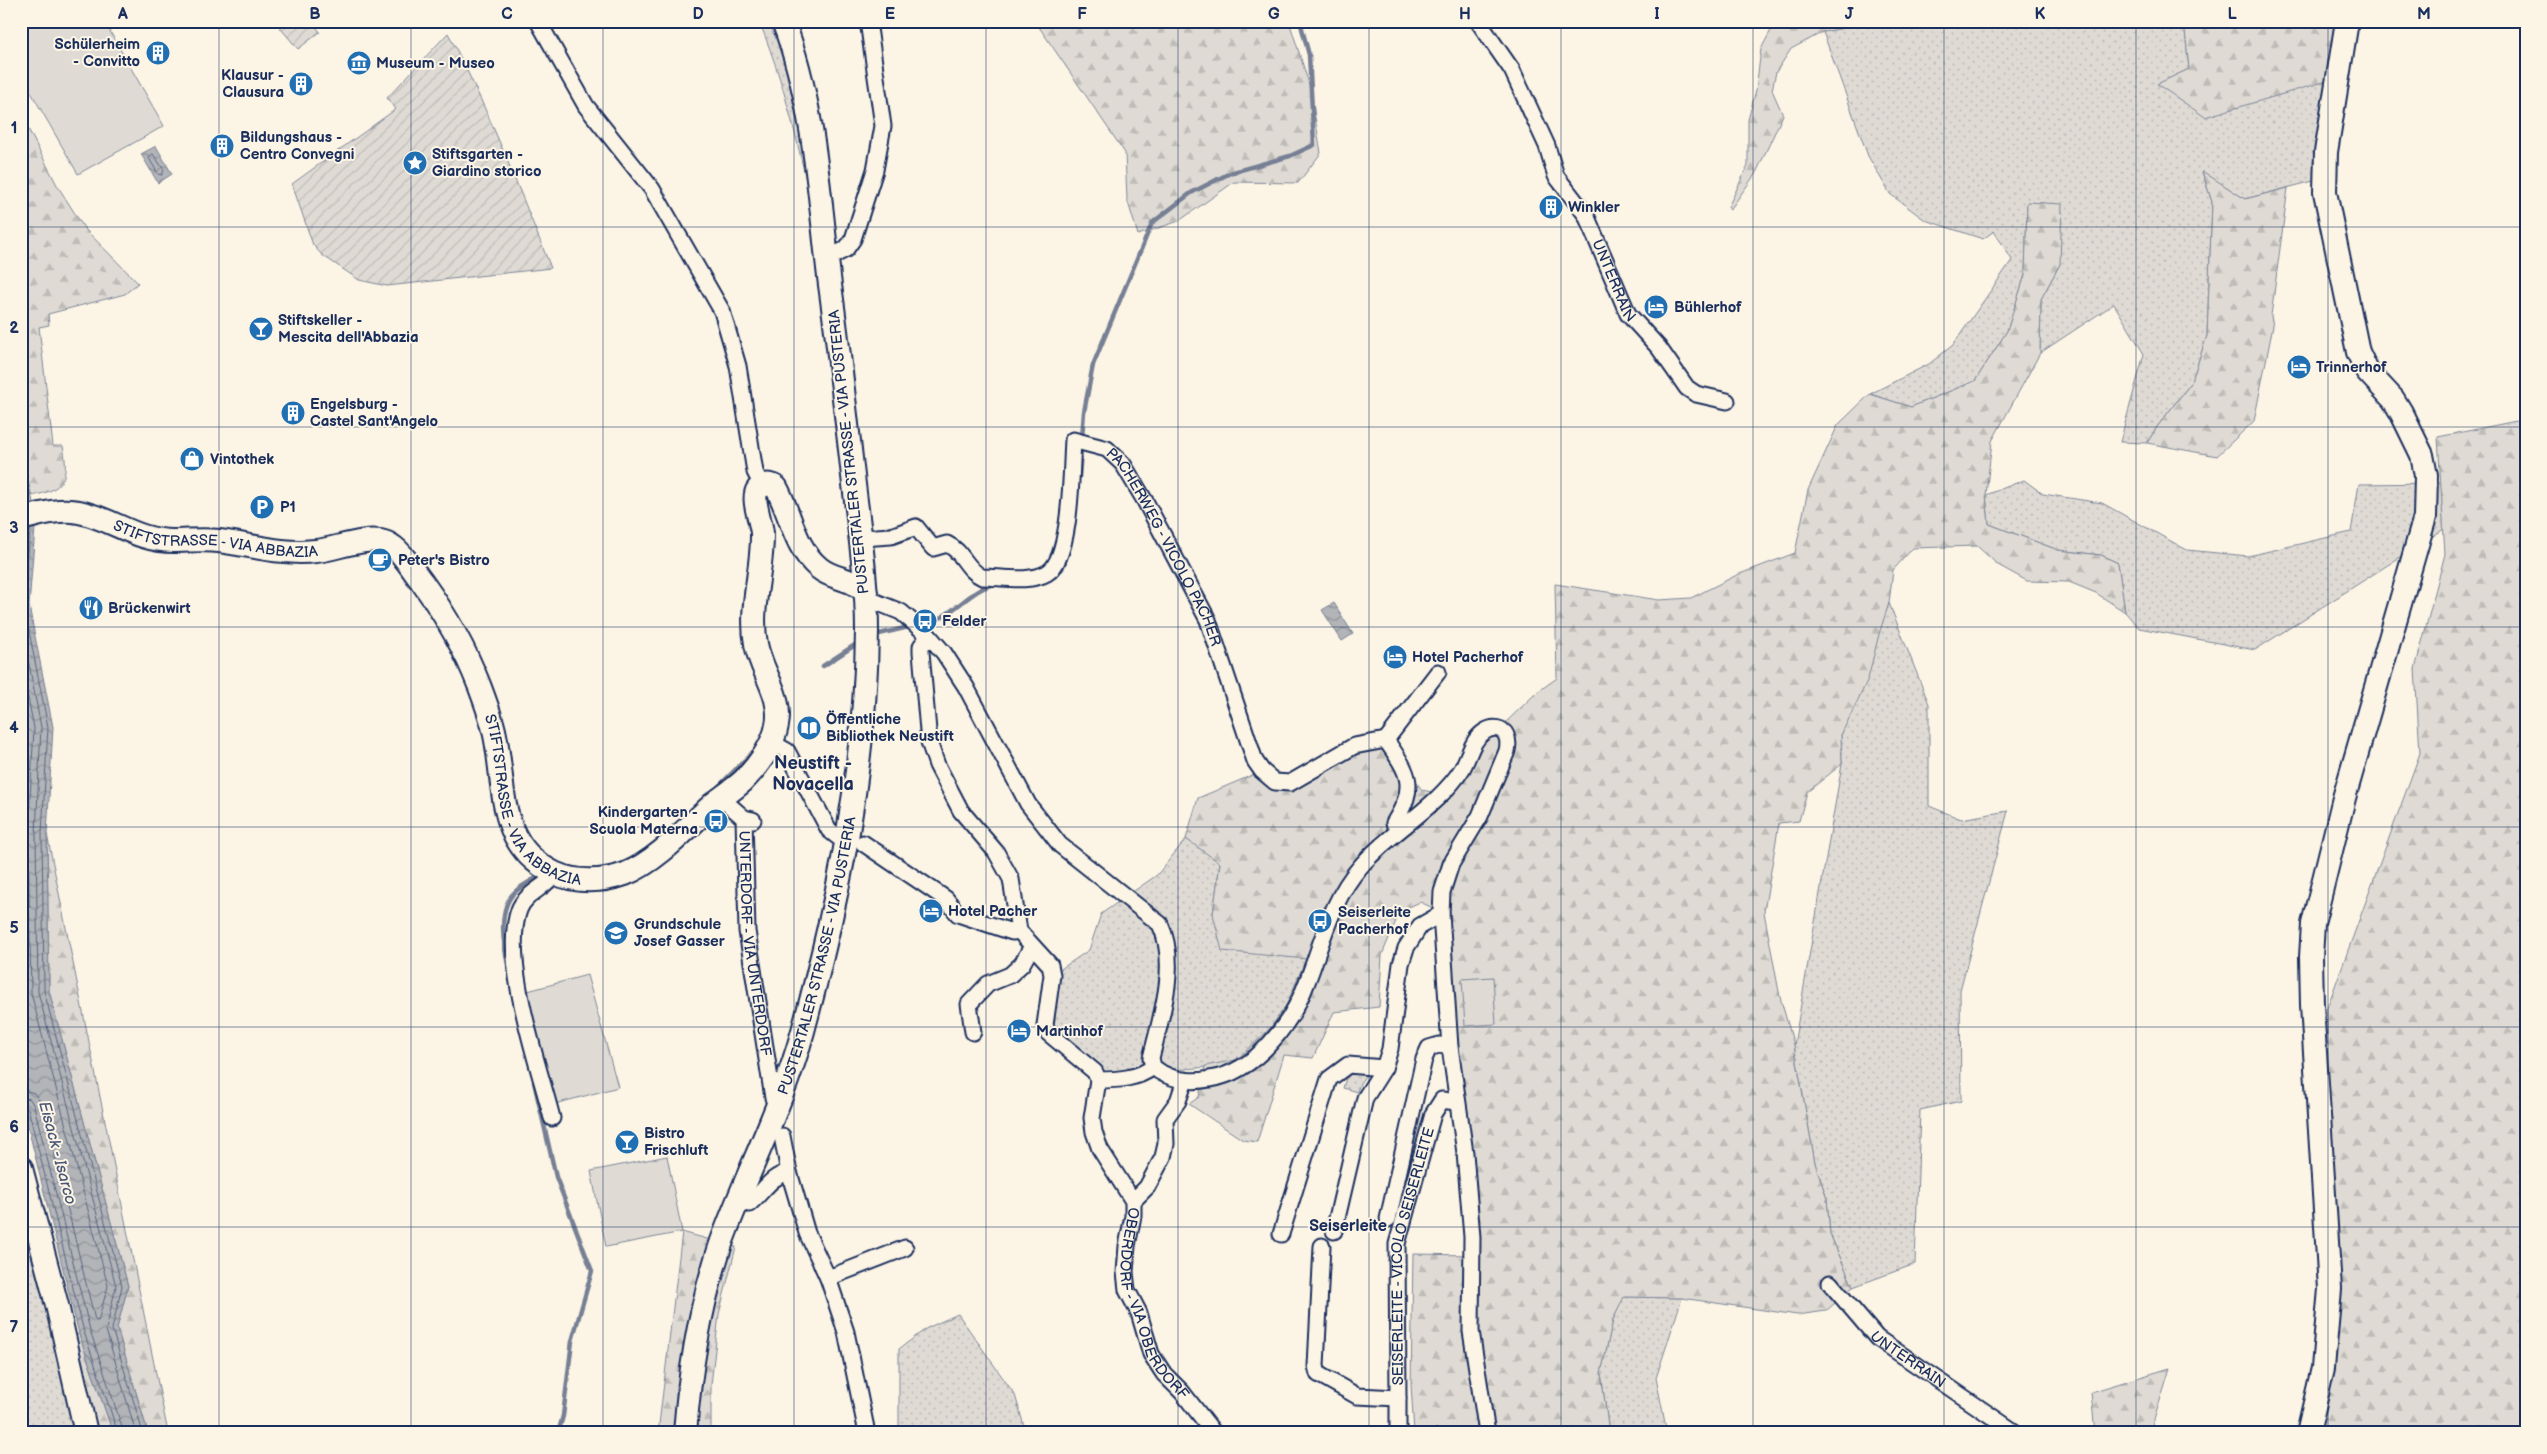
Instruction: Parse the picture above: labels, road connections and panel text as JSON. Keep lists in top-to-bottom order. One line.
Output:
{"streets":{"street":["UNTERRAIN","PUSTERTALER STRASSE - VIA PUSTERIA","STIFTSTRASSE - VIA ABBAZIA","PACHERWEG - VICOLO PACHER","UNTERDORF - VIA UNTERDORF","SEISERLEITE - VICOLO SEISERLEITE","OBERDORF - VIA OBERDORF"]},"crossings":[["PUSTERTALER STRASSE - VIA PUSTERIA","PACHERWEG - VICOLO PACHER"],["STIFTSTRASSE - VIA ABBAZIA","UNTERDORF - VIA UNTERDORF"]],"districts":["Neustift - Novacella","Seiserleite"],"water":["Eisack - Isarco"],"places":{"building":["Schülerheim - Convitto","Klausur - Clausura","Bildungshaus - Centro Convegni","Winkler","Engelsburg - Castel Sant'Angelo"],"museum":["Museum - Museo"],"place":["Stiftsgarten - Giardino storico"],"hotel":["Bühlerhof","Trinnerhof","Hotel Pacherhof","Hotel Pacher","Martinhof"],"bar":["Stiftskeller - Mescita dell'Abbazia","Bistro Frischluft"],"shop":["Vintothek"],"parking":["P1"],"cafe":["Peter's Bistro"],"restaurant":["Brückenwirt"],"bus stop":["Felder","Kindergarten - Scuola Materna","Seiserleite Pacherhof"],"library":["Öffentliche Bibliothek Neustift"],"school or university":["Grundschule Josef Gasser"]},"grid":{"columns":["A","B","C","D","E","F","G","H","I","J","K","L","M"],"rows":["1","2","3","4","5","6","7"]}}
